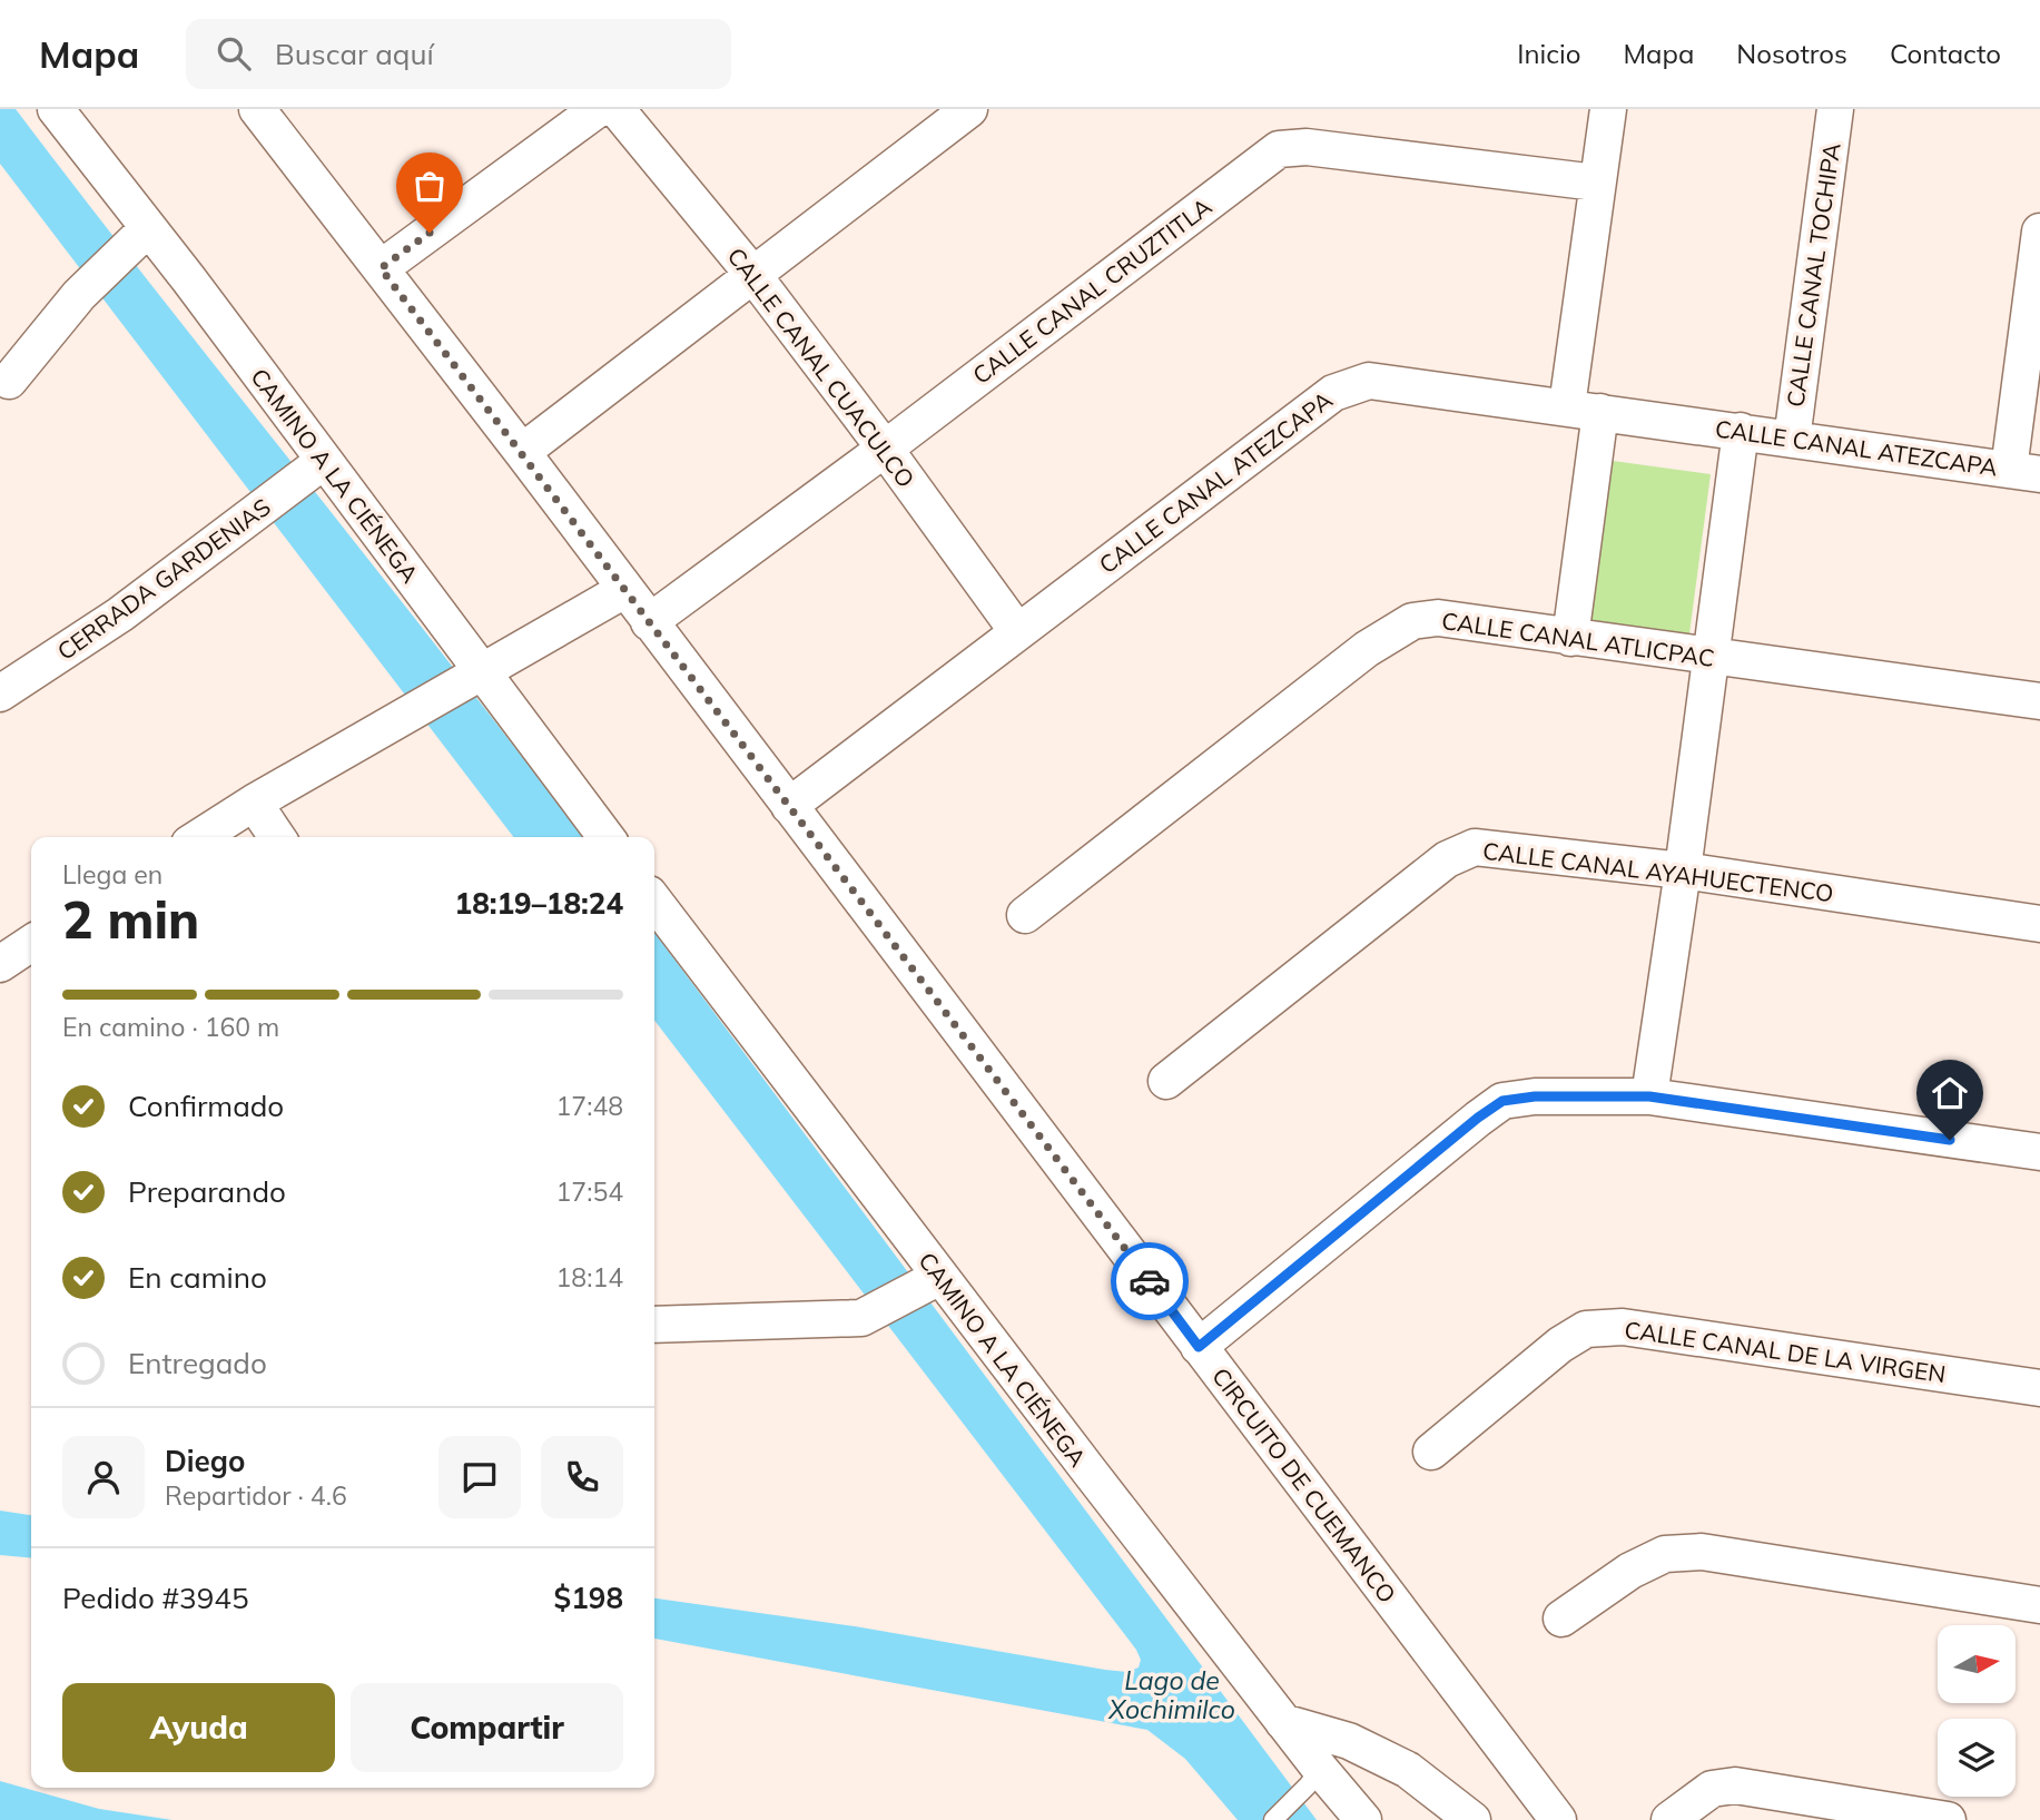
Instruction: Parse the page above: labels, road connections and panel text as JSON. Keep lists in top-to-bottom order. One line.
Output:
{"streets":{"street":["CALLE CANAL TOCHIPA","CALLE CANAL CRUZTITLA","CALLE CANAL CUACULCO","CALLE CANAL ATEZCAPA","CAMINO A LA CIÉNEGA","CERRADA GARDENIAS","CALLE CANAL ATLICPAC","CALLE CANAL AYAHUECTENCO","CALLE CANAL DE LA VIRGEN","CIRCUITO DE CUEMANCO"]},"crossings":[["CALLE CANAL TOCHIPA","CALLE CANAL ATEZCAPA"],["CALLE CANAL CRUZTITLA","CALLE CANAL CUACULCO"],["CALLE CANAL CRUZTITLA","CIRCUITO DE CUEMANCO"],["CALLE CANAL CUACULCO","CALLE CANAL ATEZCAPA"],["CALLE CANAL ATEZCAPA","CIRCUITO DE CUEMANCO"],["CAMINO A LA CIÉNEGA","CERRADA GARDENIAS"]],"water":["Lago de Xochimilco"],"north":"right","page":{"header":"Mapa","search":"Buscar aquí","nav":["Inicio","Mapa","Nosotros","Contacto"],"heading":["2 min","Llega en","18:19–18:24"],"panel":["Diego","Repartidor · 4.6","Pedido #3945","$198"],"bar":"En camino · 160 m","list":[["Confirmado","17:48"],["Preparando","17:54"],["En camino","18:14"],"Entregado"],"buttons":["Ayuda","Compartir"]}}
